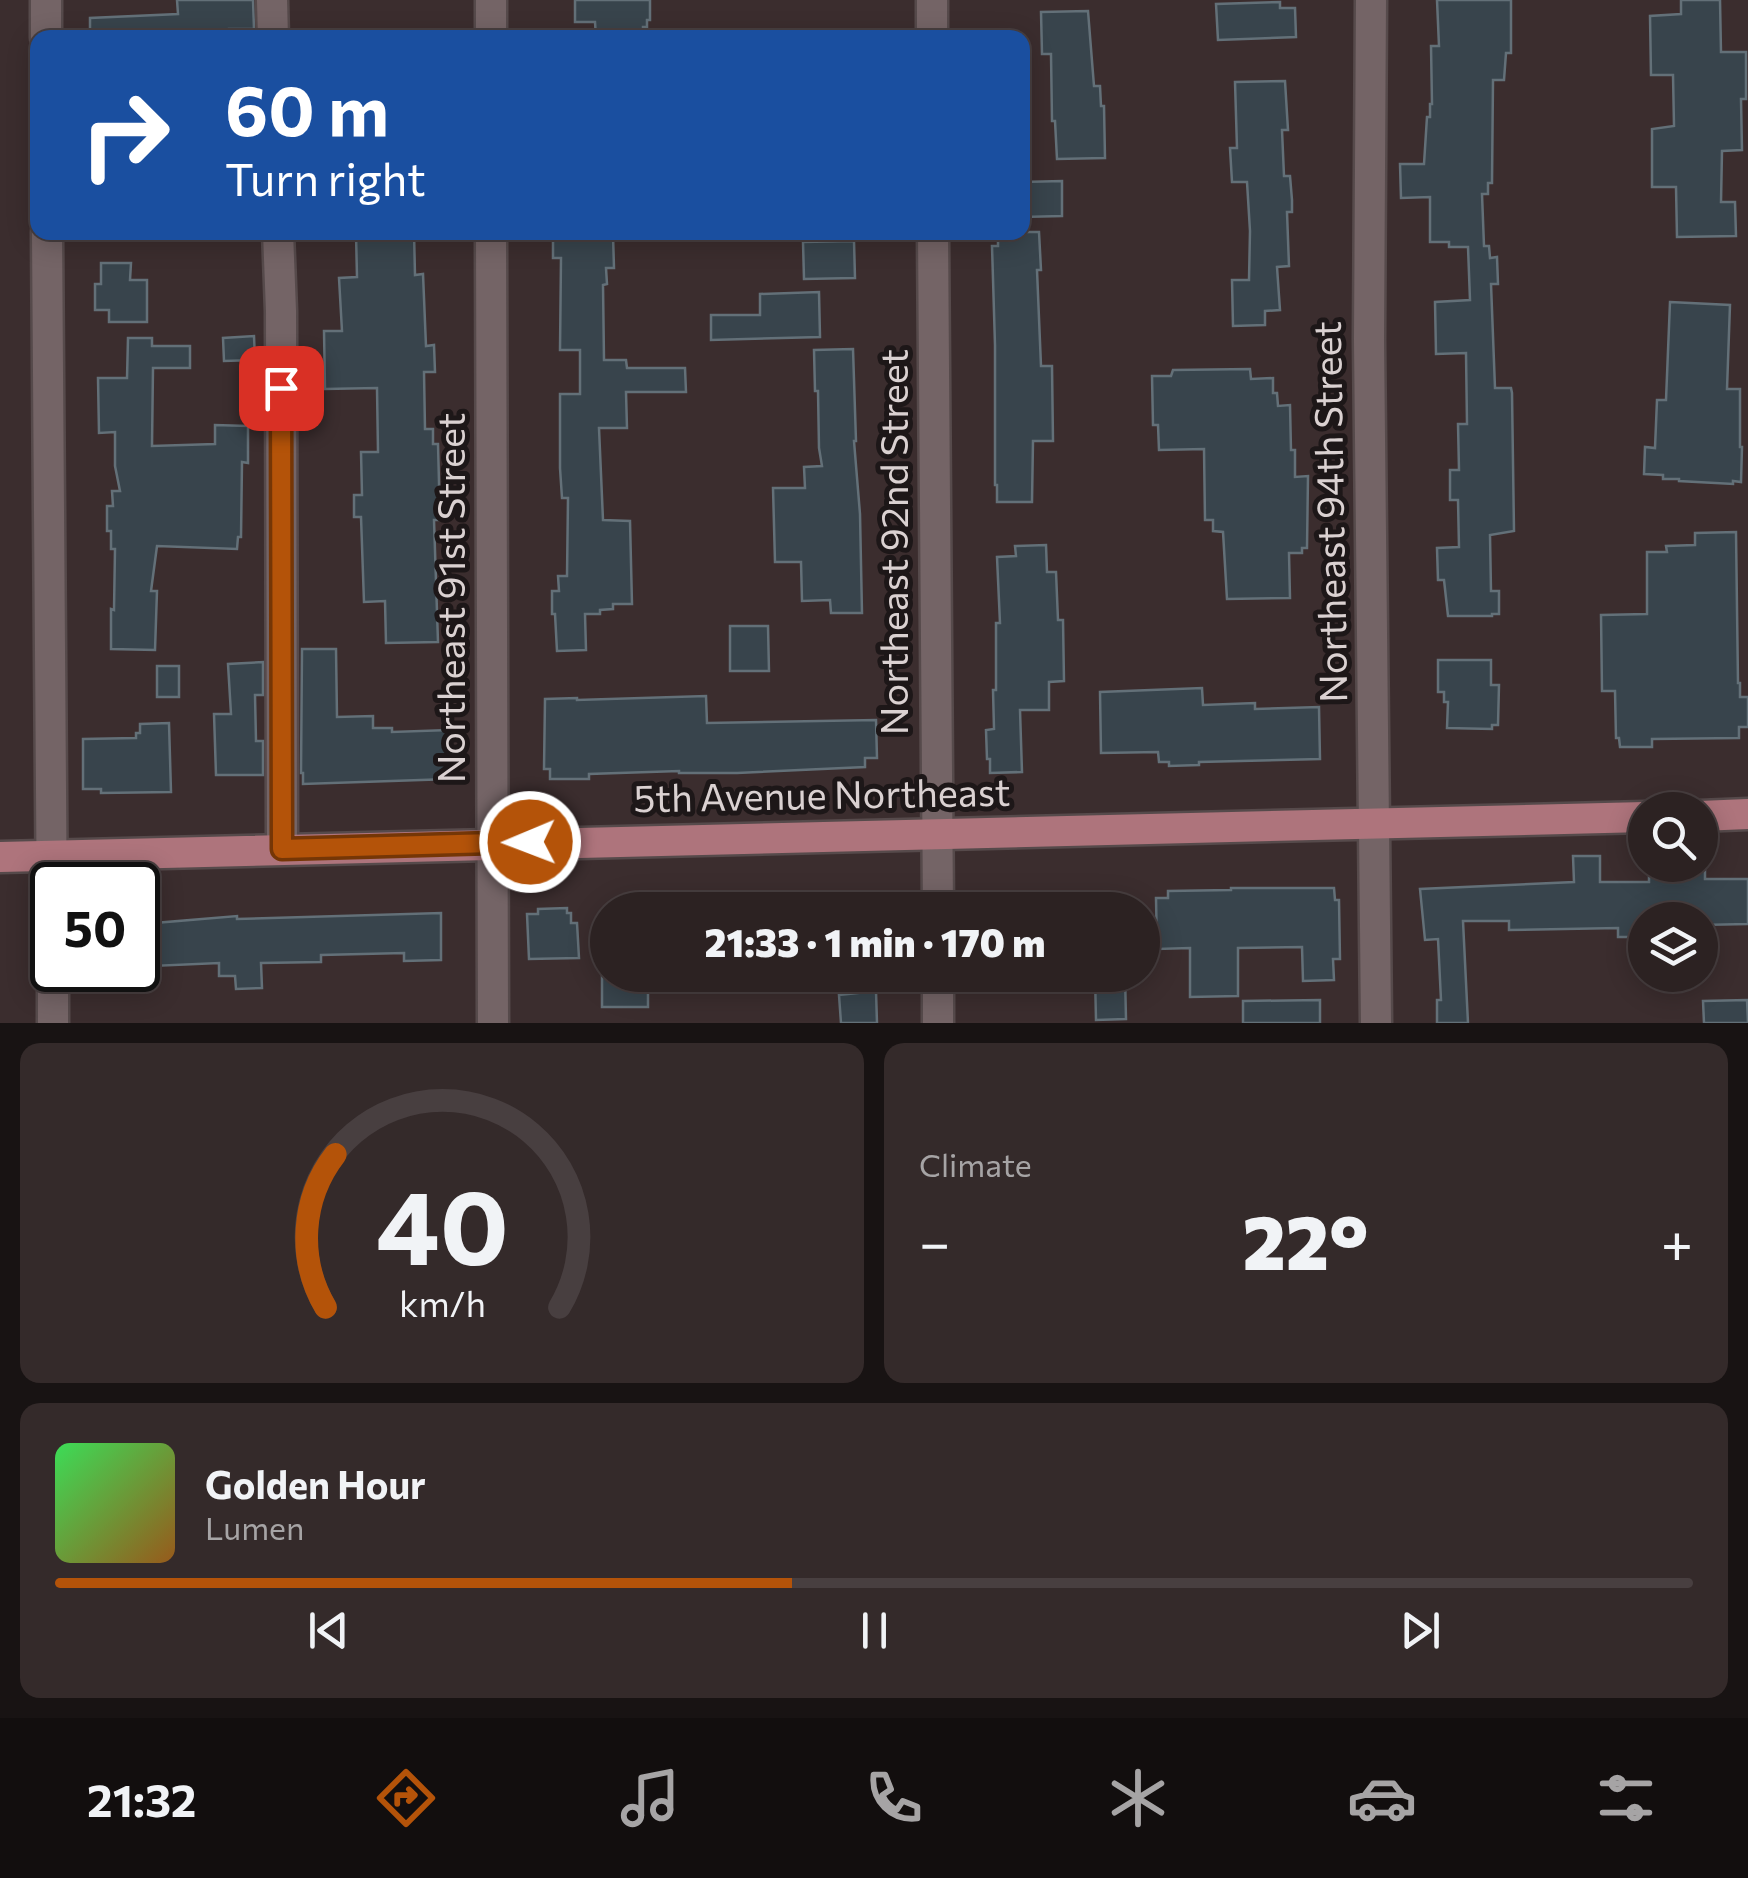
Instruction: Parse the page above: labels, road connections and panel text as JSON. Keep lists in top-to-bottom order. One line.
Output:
{"streets":{"main road":["5th Avenue Northeast"],"street":["Northeast 94th Street","Northeast 92nd Street","Northeast 91st Street"]},"crossings":[["Northeast 94th Street","5th Avenue Northeast"],["Northeast 92nd Street","5th Avenue Northeast"],["Northeast 91st Street","5th Avenue Northeast"]],"page":{"turn":["60 m","Turn right"],"limit":"50","trip":"21:33 · 1 min · 170 m","tile":"Climate","heat":["−","22°","+"],"song":["Golden Hour","Lumen"],"tabs":"21:32","gauge":["40","km/h"]}}
